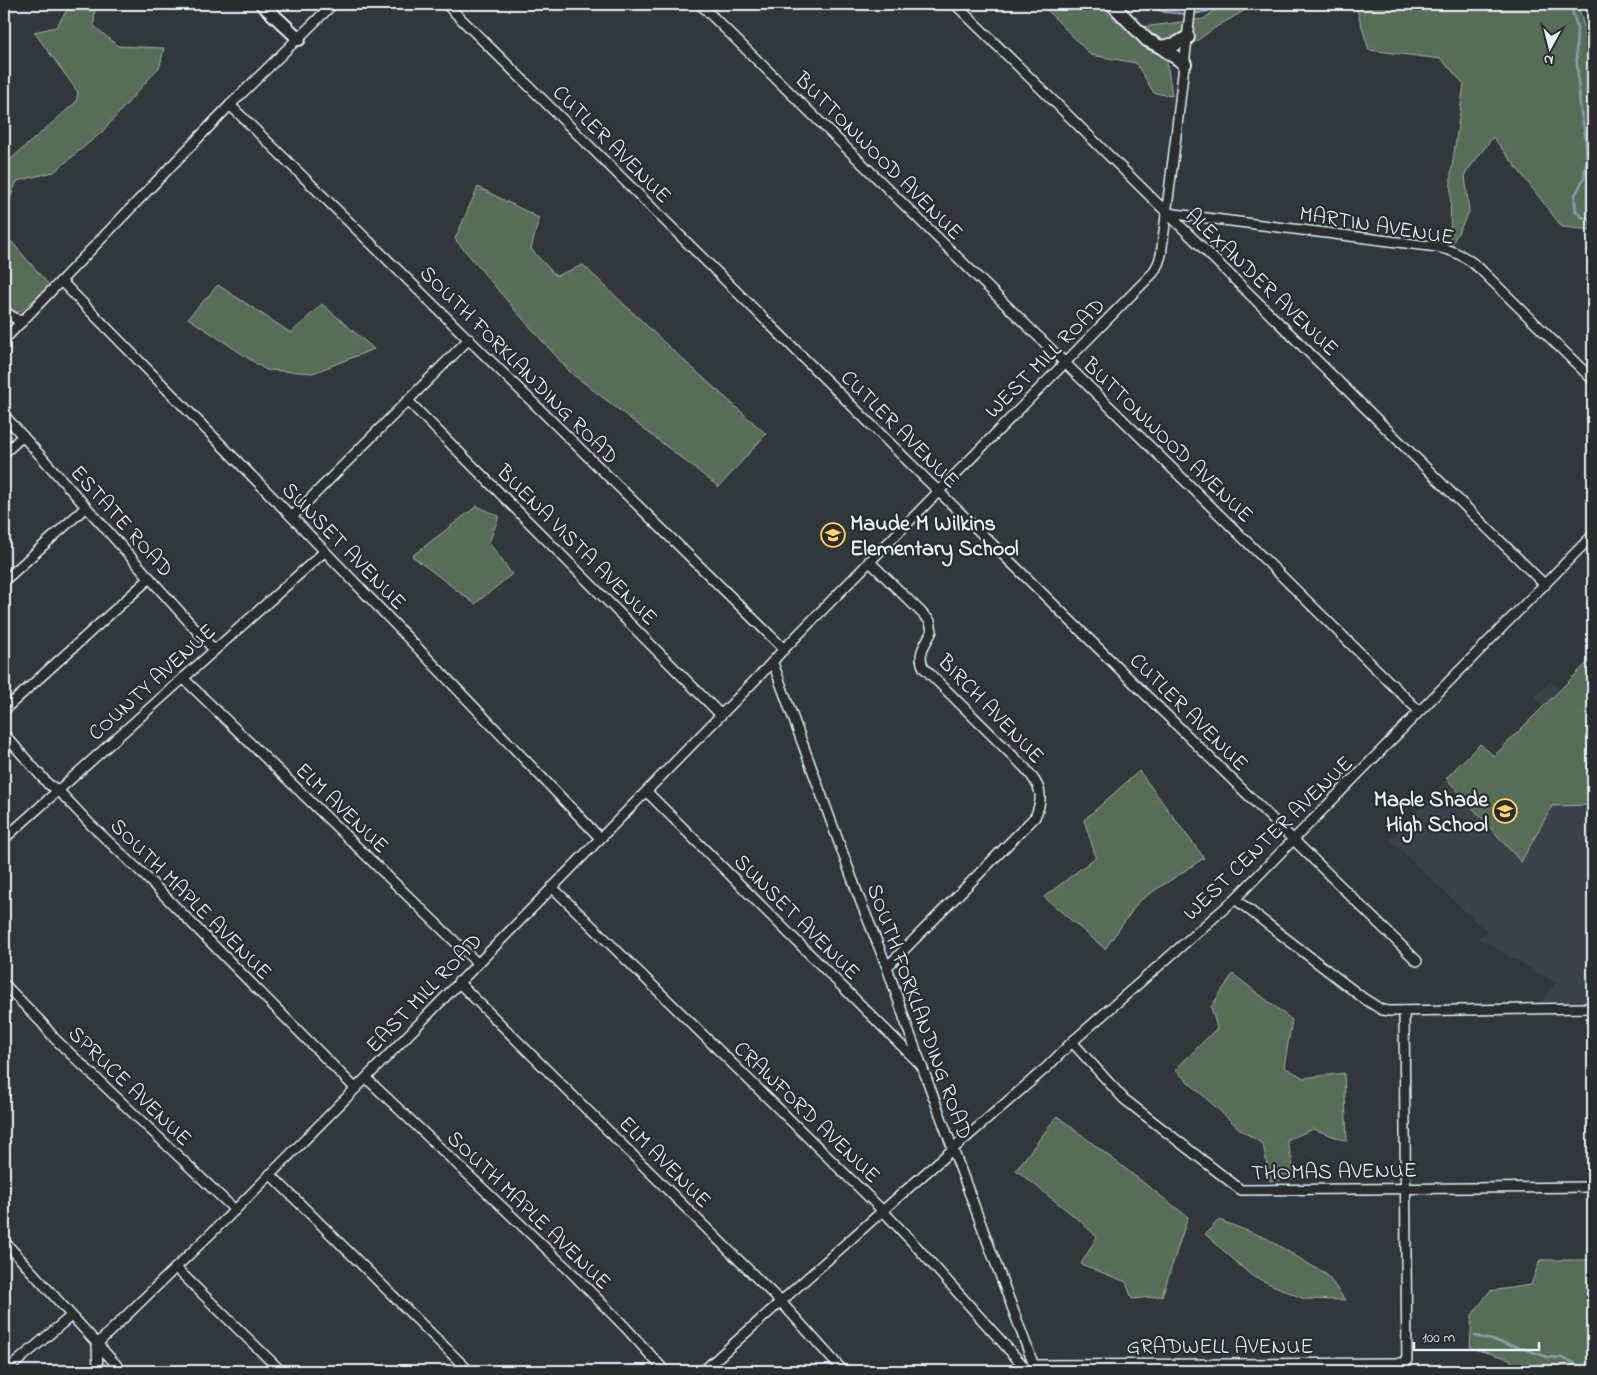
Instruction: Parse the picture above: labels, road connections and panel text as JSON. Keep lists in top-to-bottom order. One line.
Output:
{"streets":{"street":["CUTLER AVENUE","BUTTONWOOD AVENUE","MARTIN AVENUE","ALEXANDER AVENUE","WEST MILL ROAD","SOUTH FORKLANDING ROAD","ESTATE ROAD","BUENA VISTA AVENUE","SUNSET AVENUE","COUNTY AVENUE","BIRCH AVENUE","ELM AVENUE","WEST CENTER AVENUE","SOUTH MAPLE AVENUE","EAST MILL ROAD","SPRUCE AVENUE","CRAWFORD AVENUE","THOMAS AVENUE","GRADWELL AVENUE"]},"crossings":[["CUTLER AVENUE","WEST MILL ROAD"],["CUTLER AVENUE","WEST CENTER AVENUE"],["BUTTONWOOD AVENUE","WEST MILL ROAD"],["BUTTONWOOD AVENUE","WEST CENTER AVENUE"],["MARTIN AVENUE","ALEXANDER AVENUE"],["MARTIN AVENUE","WEST MILL ROAD"],["ALEXANDER AVENUE","WEST MILL ROAD"],["ALEXANDER AVENUE","WEST CENTER AVENUE"],["WEST MILL ROAD","SOUTH FORKLANDING ROAD"],["WEST MILL ROAD","BIRCH AVENUE"],["WEST MILL ROAD","EAST MILL ROAD"],["SOUTH FORKLANDING ROAD","SUNSET AVENUE"],["SOUTH FORKLANDING ROAD","BIRCH AVENUE"],["SOUTH FORKLANDING ROAD","WEST CENTER AVENUE"],["SOUTH FORKLANDING ROAD","EAST MILL ROAD"],["SOUTH FORKLANDING ROAD","CRAWFORD AVENUE"],["SOUTH FORKLANDING ROAD","GRADWELL AVENUE"],["ESTATE ROAD","COUNTY AVENUE"],["BUENA VISTA AVENUE","EAST MILL ROAD"],["SUNSET AVENUE","COUNTY AVENUE"],["SUNSET AVENUE","EAST MILL ROAD"],["COUNTY AVENUE","ELM AVENUE"],["COUNTY AVENUE","SOUTH MAPLE AVENUE"],["ELM AVENUE","WEST CENTER AVENUE"],["ELM AVENUE","EAST MILL ROAD"],["WEST CENTER AVENUE","CRAWFORD AVENUE"],["WEST CENTER AVENUE","THOMAS AVENUE"],["SOUTH MAPLE AVENUE","EAST MILL ROAD"],["EAST MILL ROAD","SPRUCE AVENUE"],["EAST MILL ROAD","CRAWFORD AVENUE"],["CRAWFORD AVENUE","GRADWELL AVENUE"]],"places":{"school or university":["Maude M Wilkins Elementary School","Maple Shade High School"]},"scale_bar":"100 m","north":"bottom"}
